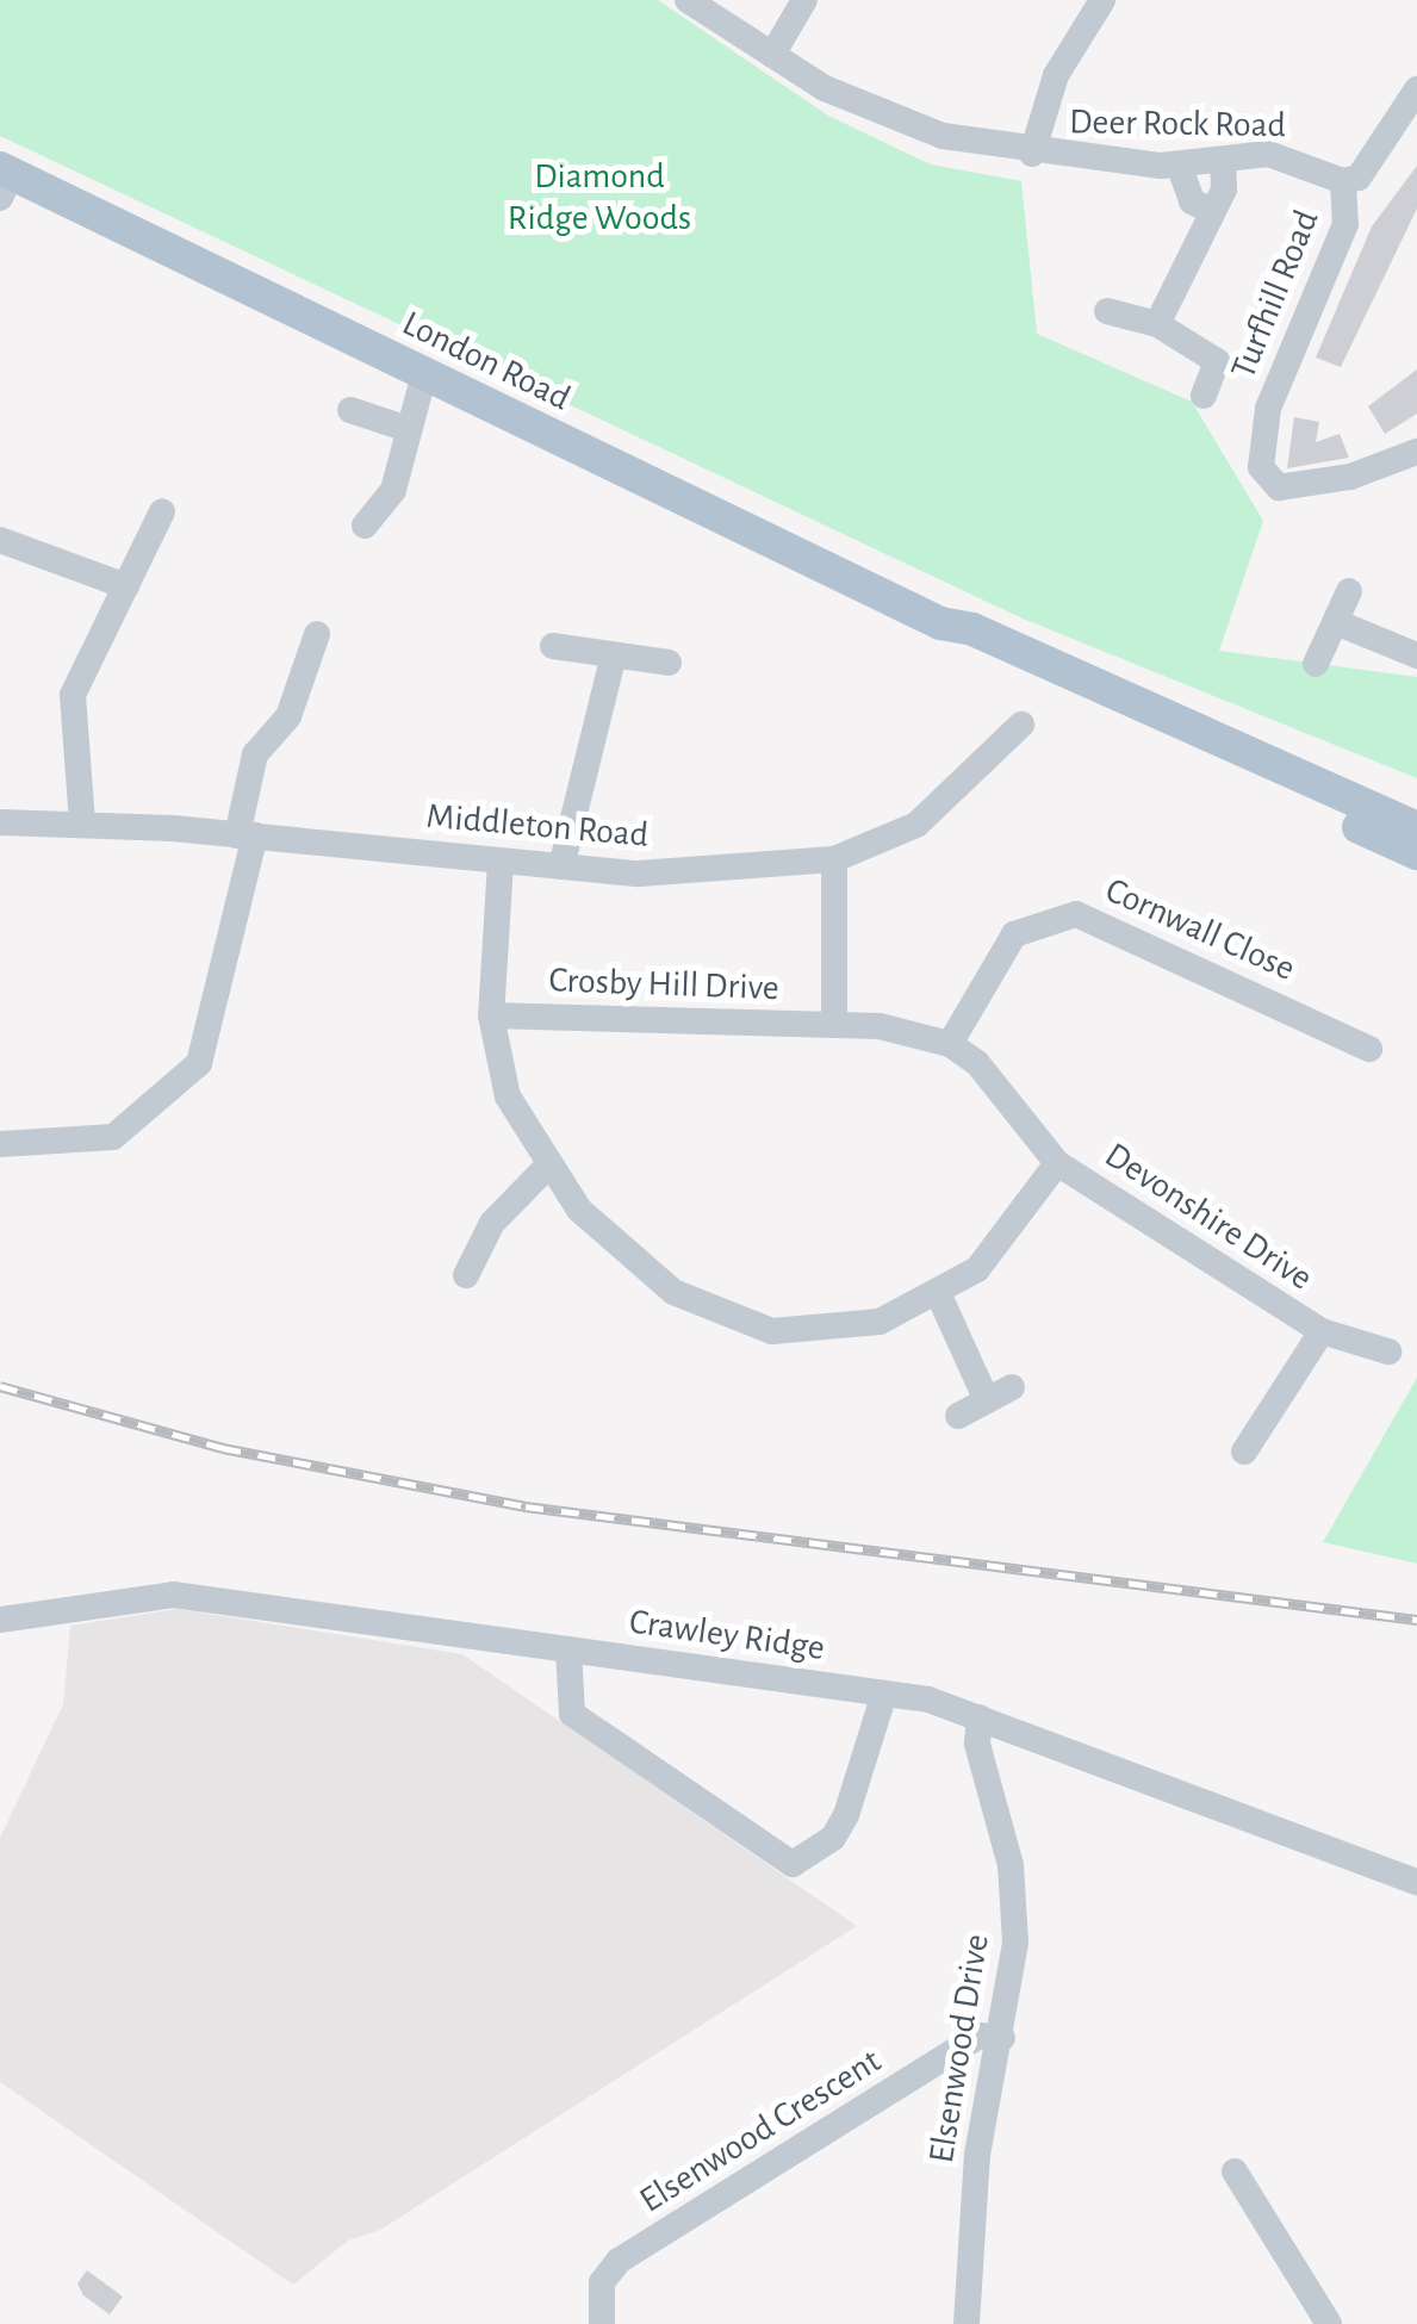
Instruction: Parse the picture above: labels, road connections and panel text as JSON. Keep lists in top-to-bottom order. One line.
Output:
{"streets":{"main road":["London Road"],"street":["Deer Rock Road","Turfhill Road","Middleton Road","Cornwall Close","Crosby Hill Drive","Devonshire Drive","Crawley Ridge","Elsenwood Drive","Elsenwood Crescent"]},"crossings":[["Deer Rock Road","Turfhill Road"],["Cornwall Close","Crosby Hill Drive"],["Crawley Ridge","Elsenwood Drive"],["Elsenwood Drive","Elsenwood Crescent"]],"parks":["Diamond Ridge Woods"]}
